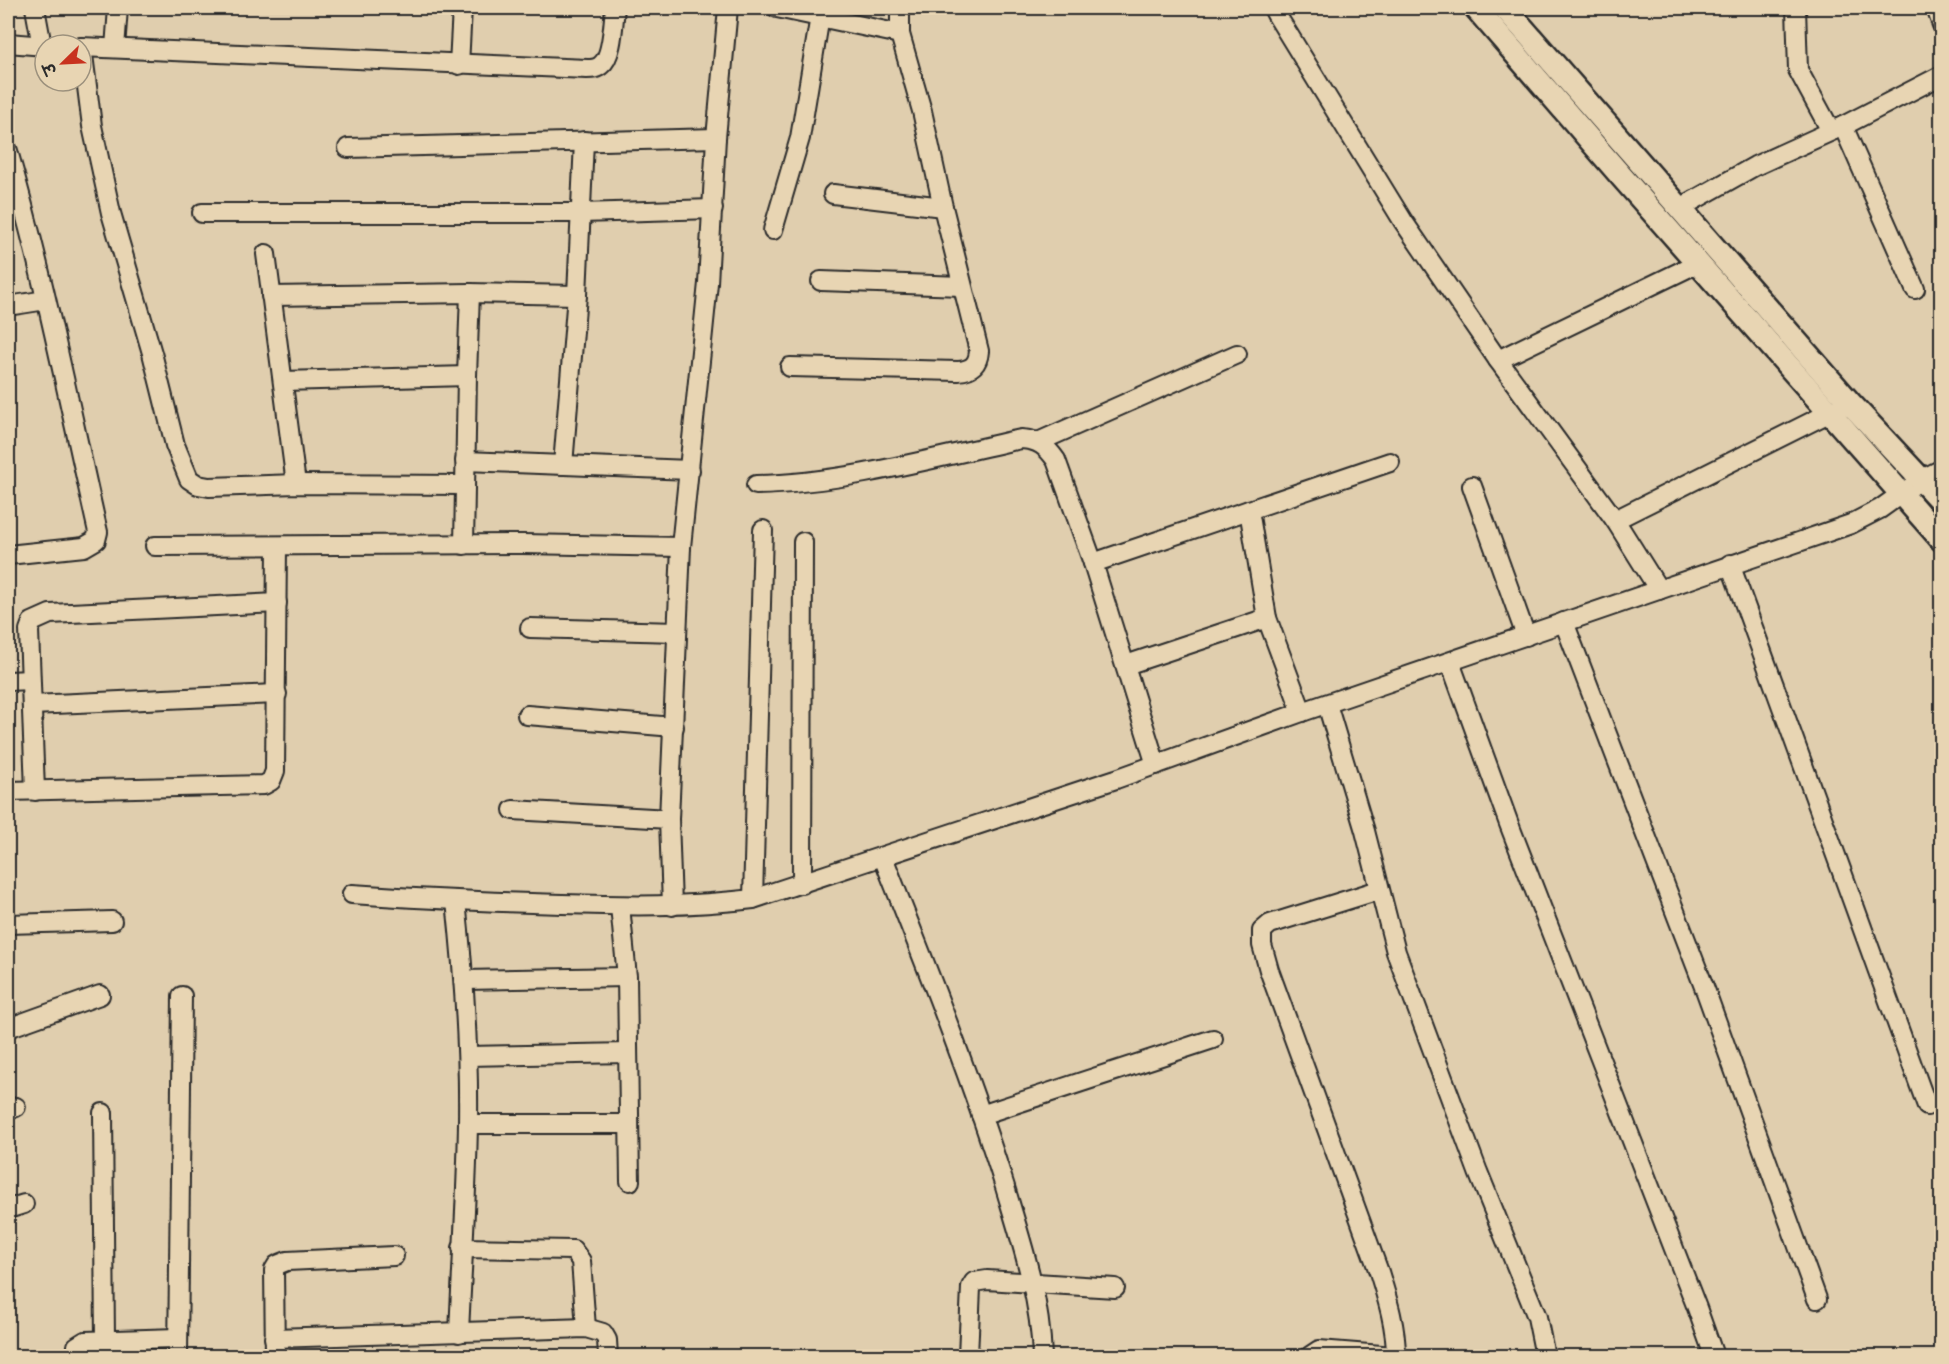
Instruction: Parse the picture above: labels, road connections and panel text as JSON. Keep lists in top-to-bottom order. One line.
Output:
{"north":"bottom left"}
